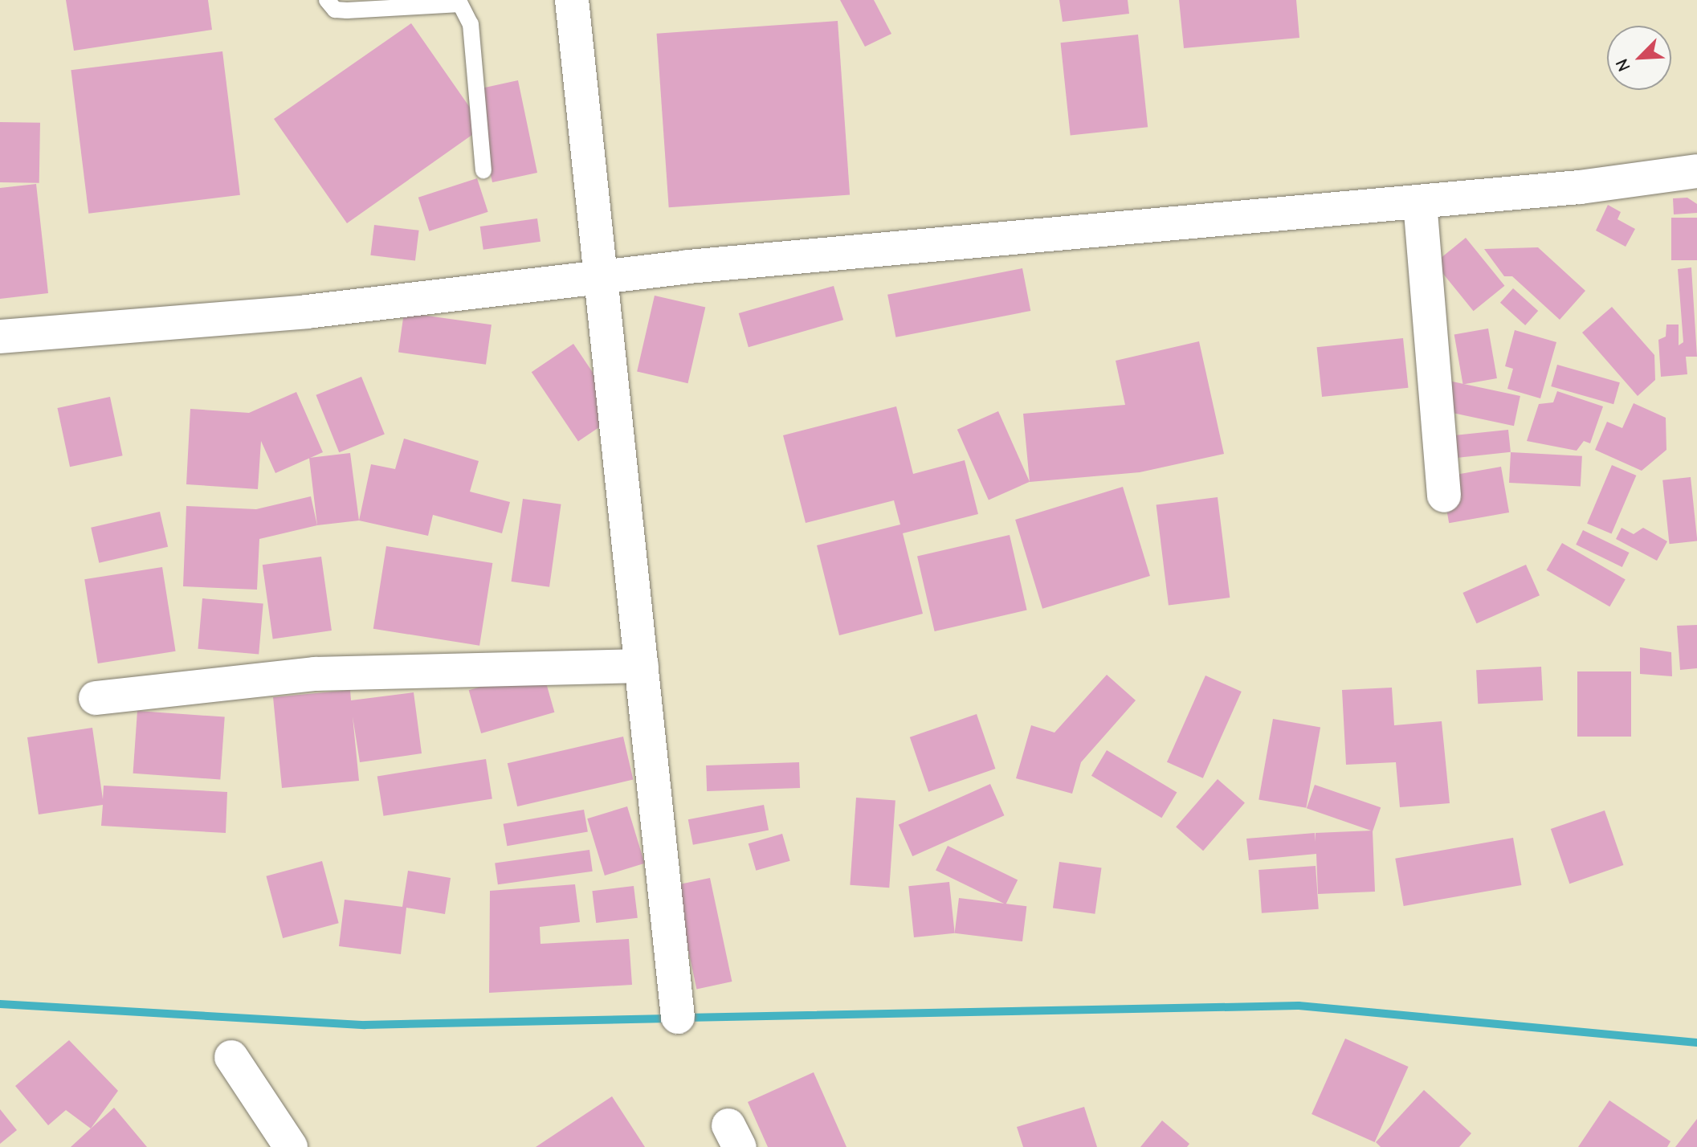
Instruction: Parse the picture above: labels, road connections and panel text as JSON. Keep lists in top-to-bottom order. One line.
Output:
{"north":"bottom left"}
